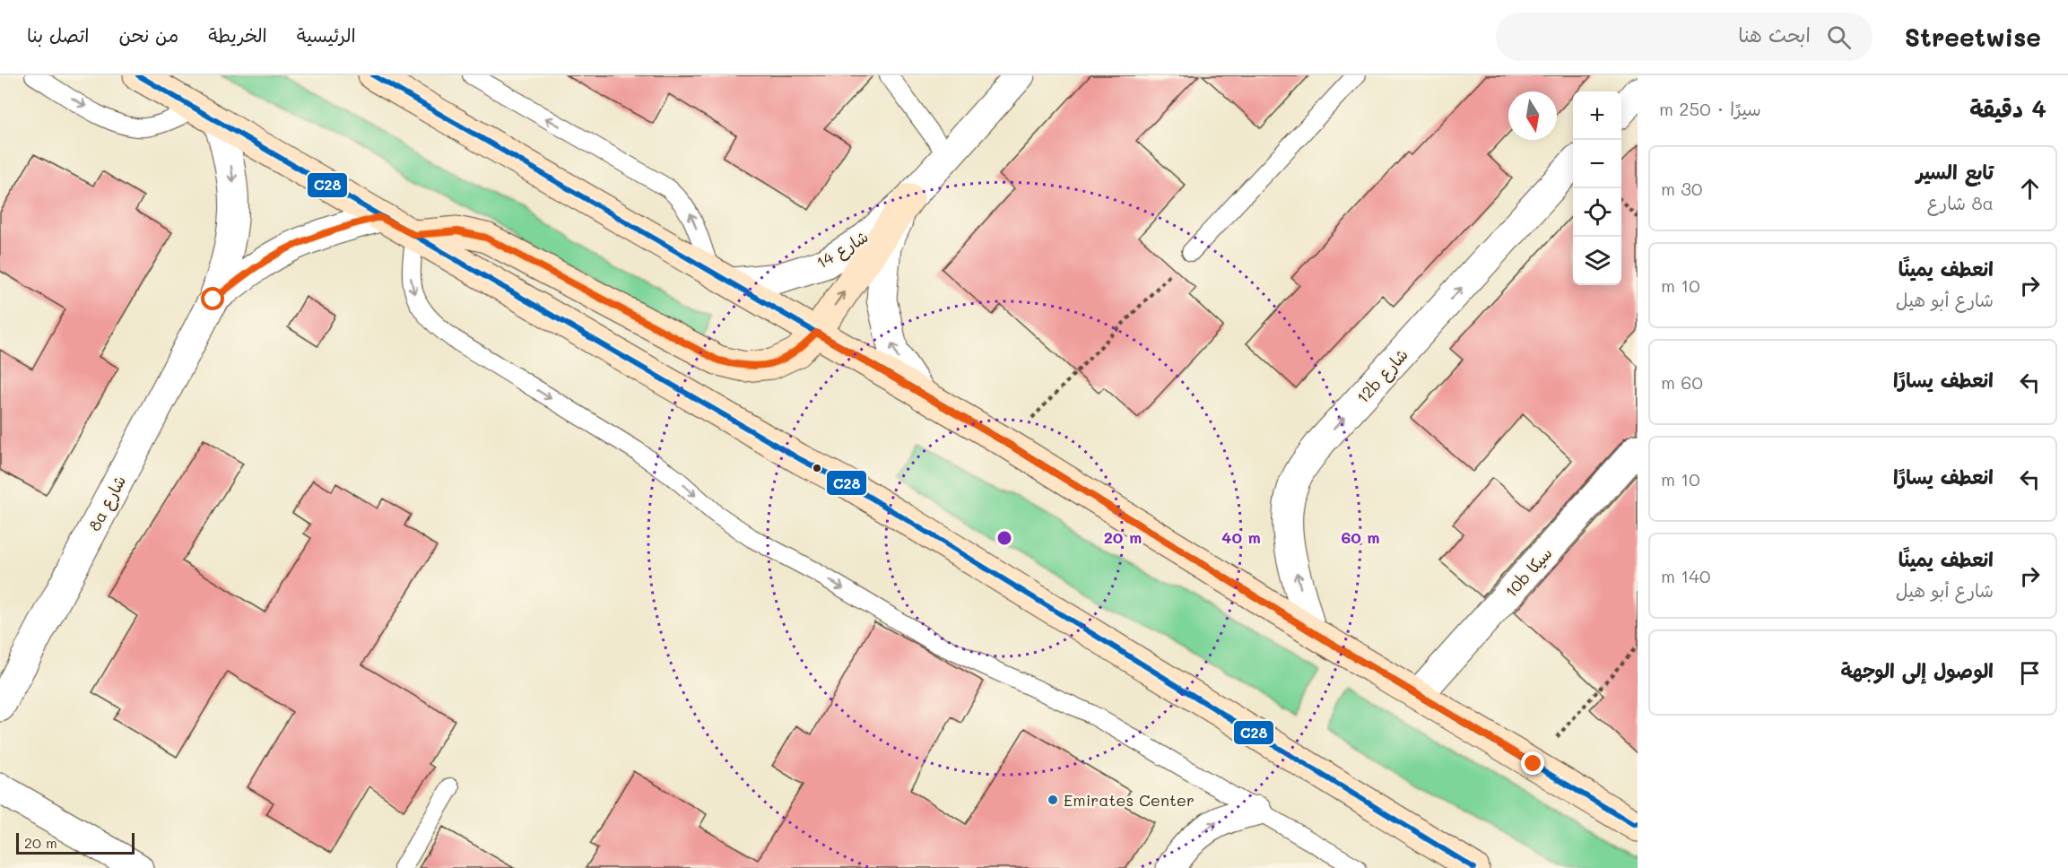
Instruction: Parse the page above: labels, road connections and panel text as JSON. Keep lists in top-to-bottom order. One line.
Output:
{"streets":{"street":["شارع 14","12b شارع","8a شارع","10b سيكا"]},"one_way":["12b شارع"],"places":["Emirates Center"],"lines":["transit line C28"],"scale_bar":"20 m","north":"bottom","page":{"header":"Streetwise","search":"ابحث هنا","nav":["الرئيسية","الخريطة","من نحن","اتصل بنا"],"heading":["4 دقيقة","سيرًا · 250 m"],"map_buttons":["+","−"],"list":[["تابع السير","8a شارع","30 m"],["انعطف يمينًا","شارع أبو هيل","10 m"],["انعطف يسارًا","60 m"],["انعطف يسارًا","10 m"],["انعطف يمينًا","شارع أبو هيل","140 m"],"الوصول إلى الوجهة"],"scale":"20 m"},"rings":["20 m","40 m","60 m"]}
